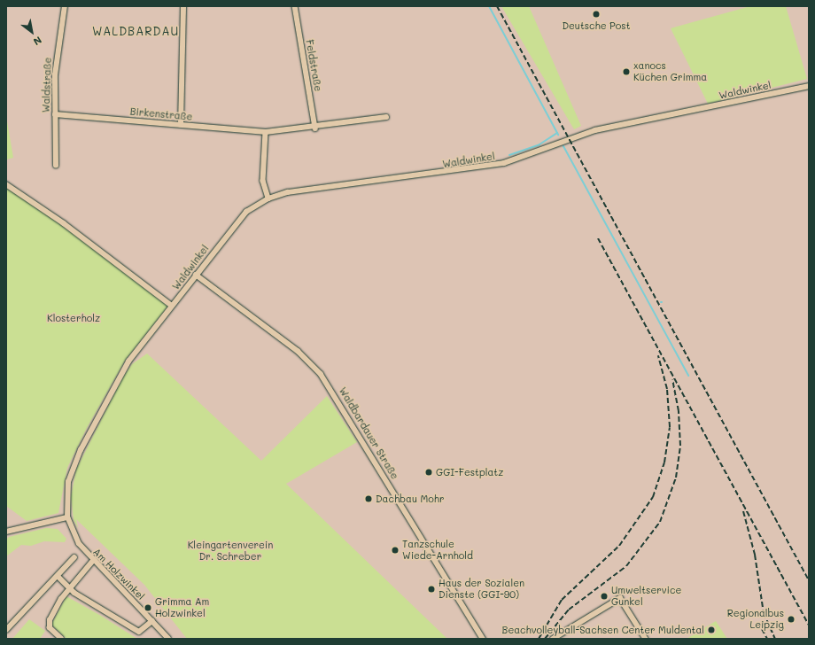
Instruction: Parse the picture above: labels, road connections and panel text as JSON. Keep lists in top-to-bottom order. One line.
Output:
{"streets":{"street":["Feldstraße","Waldstraße","Waldwinkel","Birkenstraße","Waldbardauer Straße","Am Holzwinkel"]},"crossings":[["Feldstraße","Birkenstraße"],["Waldstraße","Birkenstraße"],["Waldwinkel","Waldbardauer Straße"],["Waldwinkel","Am Holzwinkel"]],"districts":["WALDBARDAU"],"parks":["Klosterholz","Kleingartenverein Dr. Schreber"],"places":["Deutsche Post","xanocs Küchen Grimma","GGI-Festplatz","Dachbau Mohr","Tanzschule Wiede-Arnhold","Haus der Sozialen Dienste (GGI-90)","Umweltservice Gunkel","Grimma Am Holzwinkel","Regionalbus Leipzig","Beachvolleyball-Sachsen Center Muldental"],"north":"bottom right"}
